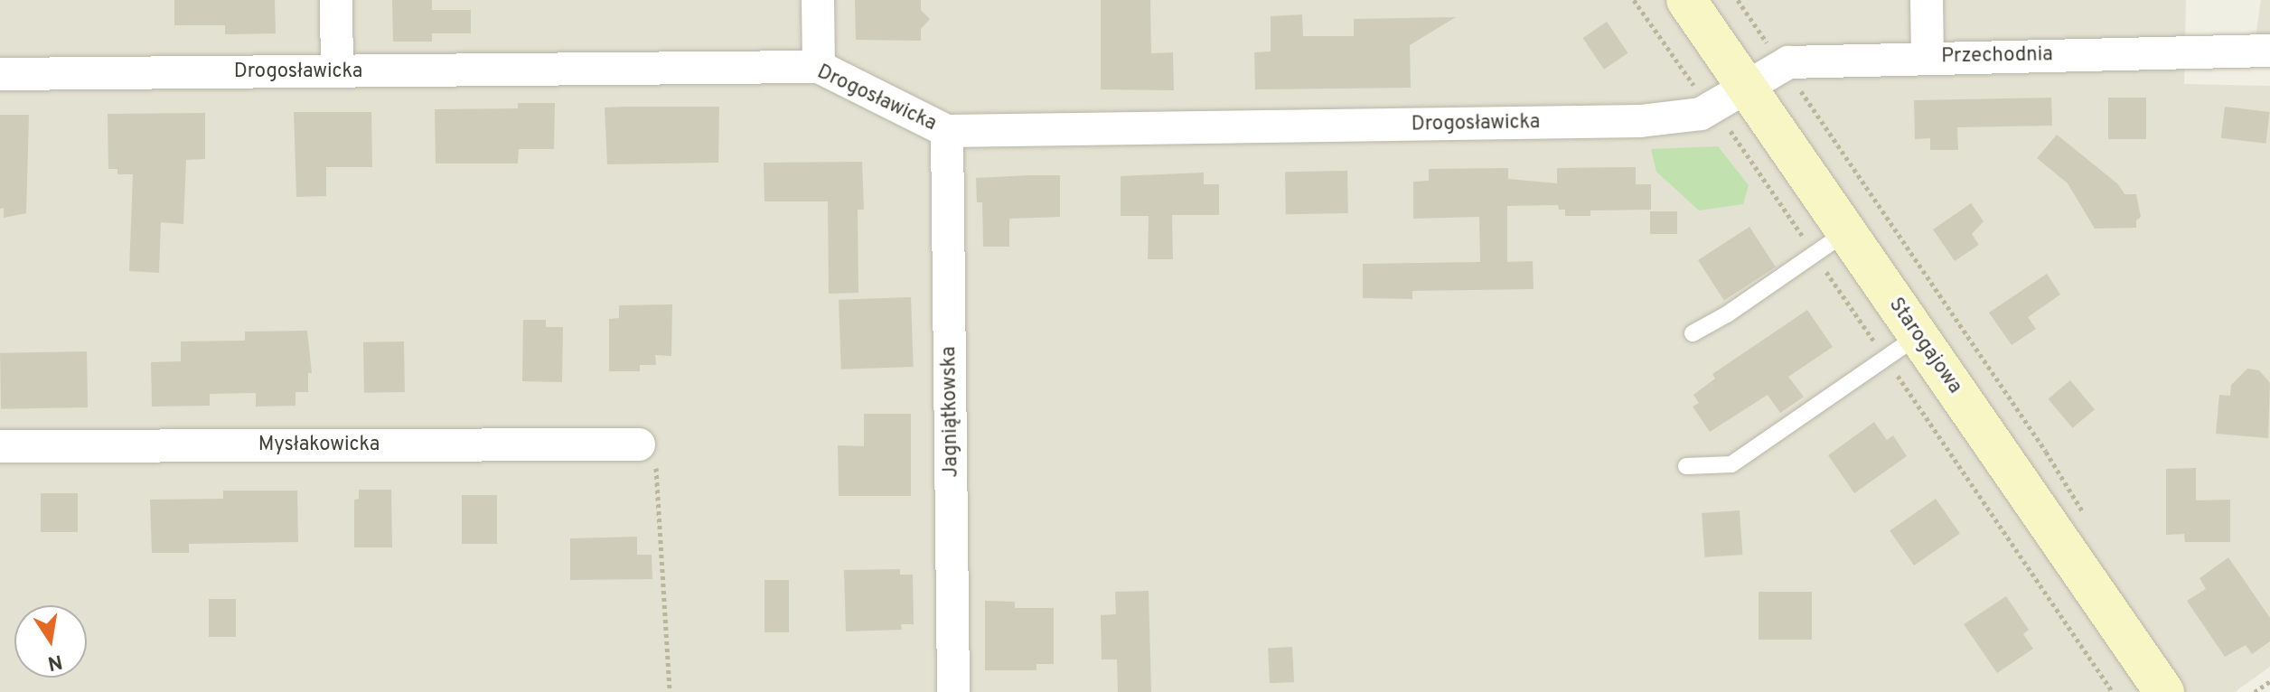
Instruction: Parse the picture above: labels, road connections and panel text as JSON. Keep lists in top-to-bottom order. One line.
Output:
{"streets":{"street":["Przechodnia","Drogosławicka","Starogajowa","Jagniątkowska","Mysłakowicka"]},"crossings":[["Przechodnia","Drogosławicka"],["Przechodnia","Starogajowa"],["Drogosławicka","Starogajowa"],["Drogosławicka","Jagniątkowska"]],"north":"bottom"}
